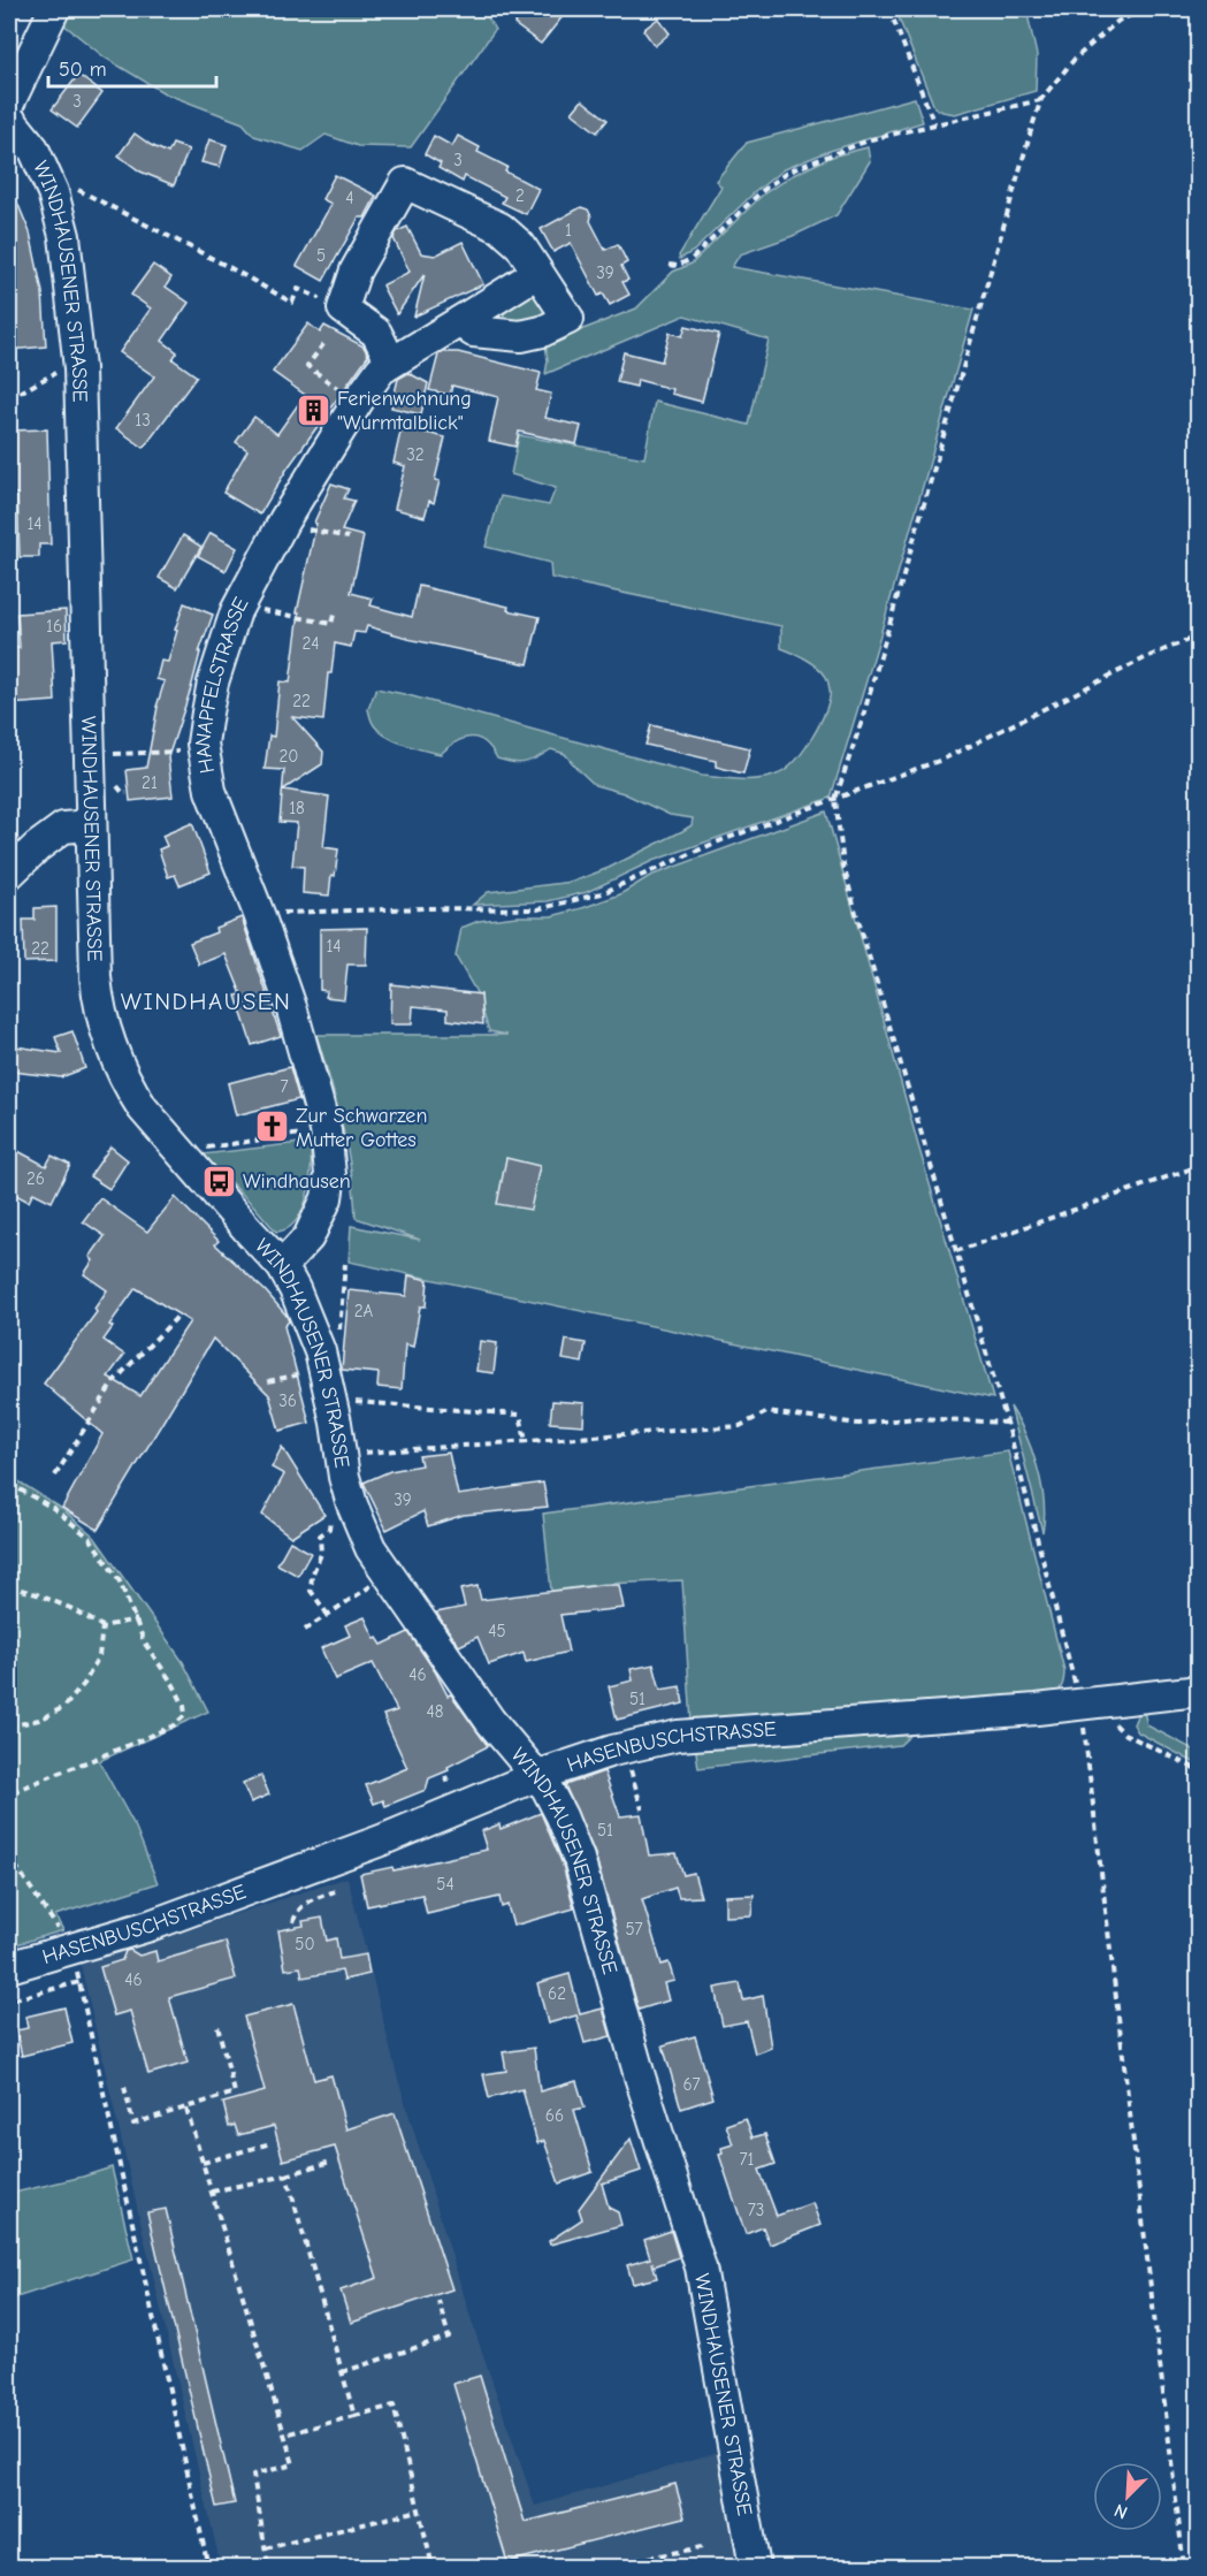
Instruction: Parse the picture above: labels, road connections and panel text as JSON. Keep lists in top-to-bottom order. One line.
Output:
{"streets":{"street":["WINDHAUSENER STRASSE","HANAPFELSTRASSE","HASENBUSCHSTRASSE"]},"crossings":[["WINDHAUSENER STRASSE","HANAPFELSTRASSE"],["WINDHAUSENER STRASSE","HASENBUSCHSTRASSE"]],"districts":["WINDHAUSEN"],"places":{"building":["Ferienwohnung \"Wurmtalblick\""],"church":["Zur Schwarzen Mutter Gottes"],"bus stop":["Windhausen"]},"house_numbers":["3","3","2","4","1","5","39","13","32","14","16","24","22","20","21","18","14","22","7","26","2A","36","39","45","46","51","48","51","54","57","50","46","62","67","66","71","73"],"scale_bar":"50 m","north":"bottom left"}
